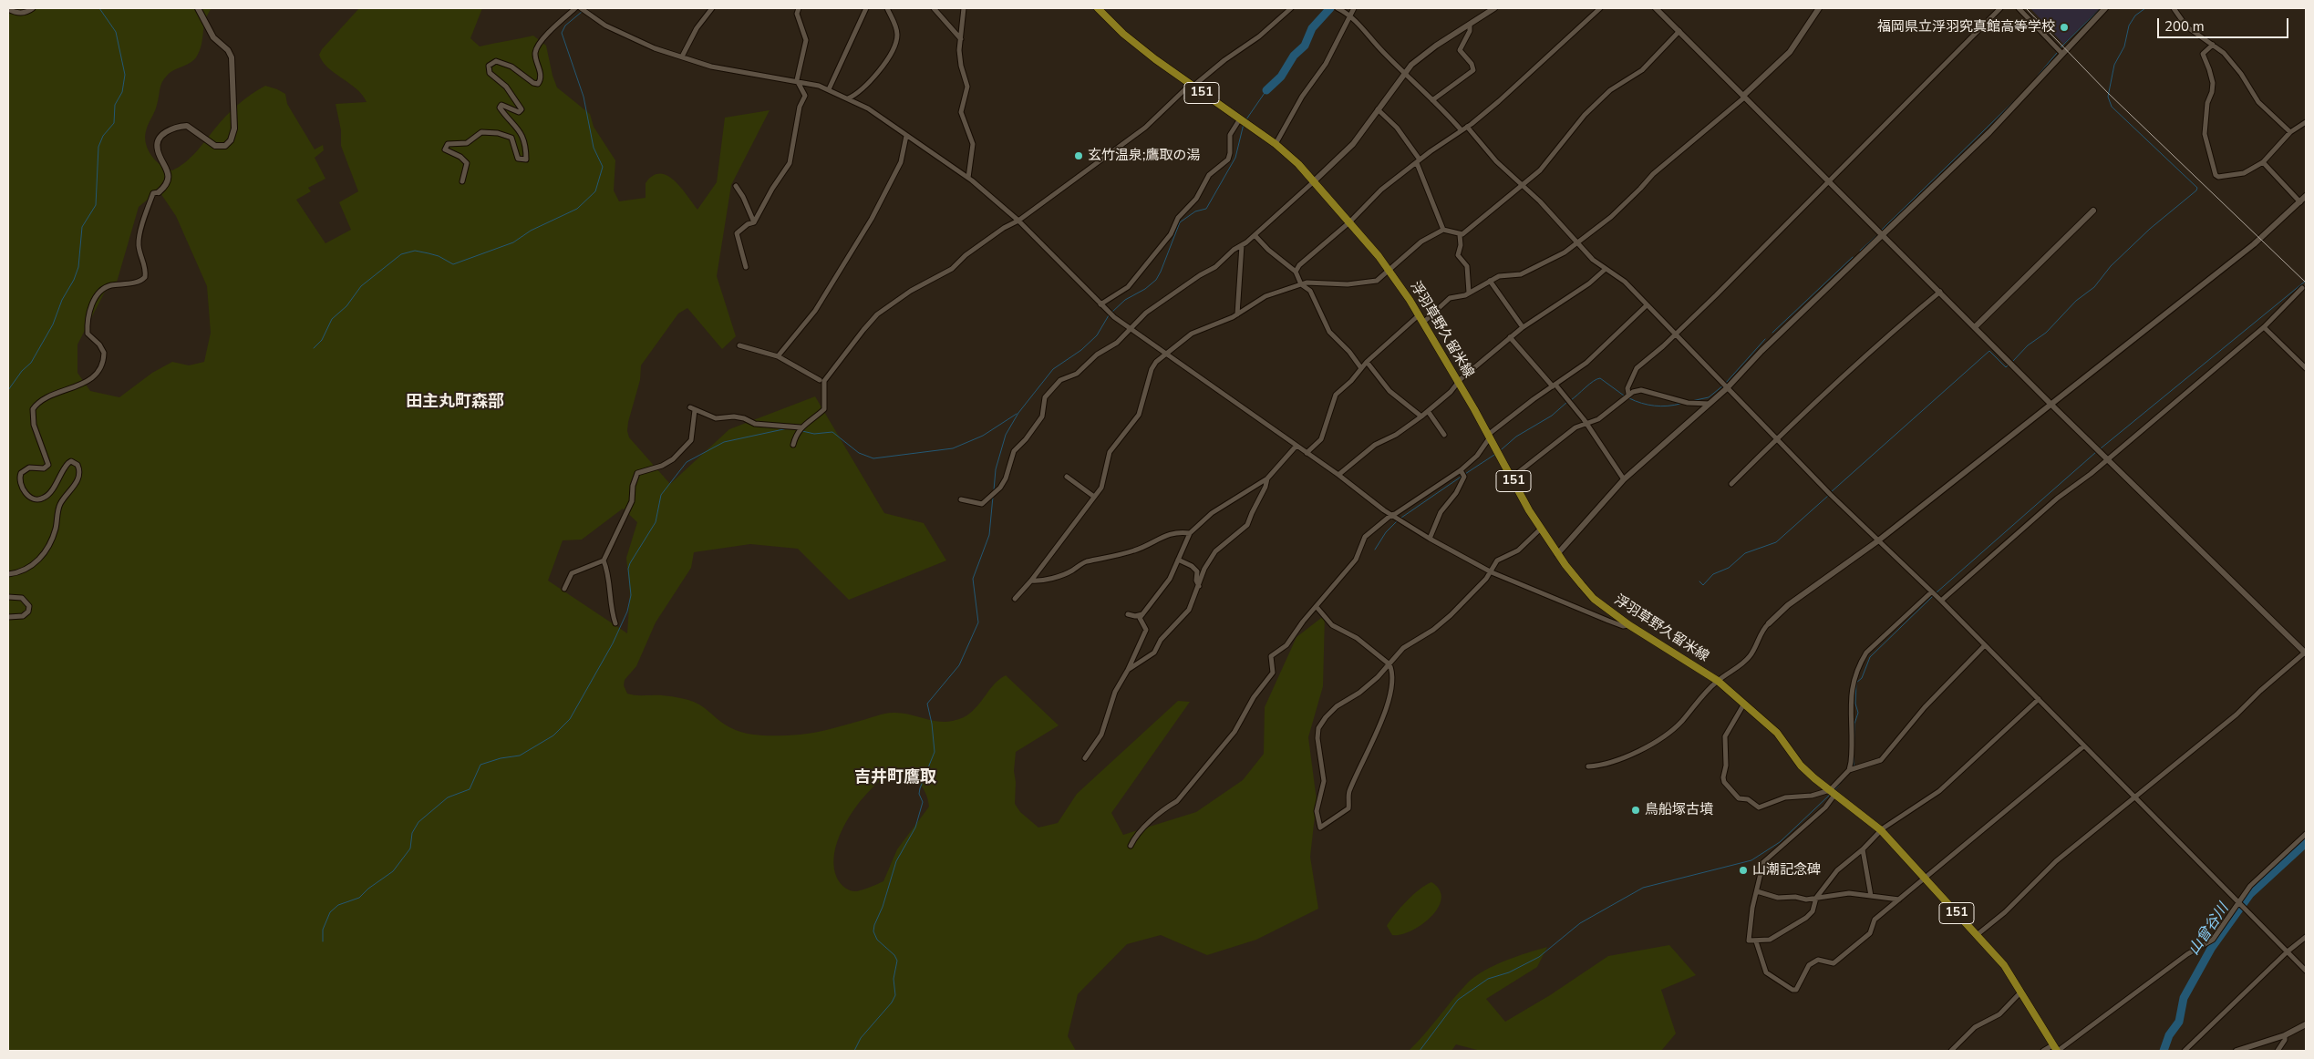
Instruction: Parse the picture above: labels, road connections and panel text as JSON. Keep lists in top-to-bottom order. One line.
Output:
{"streets":{"main road":["151","浮羽草野久留米線"]},"districts":["田主丸町森部","吉井町鷹取"],"water":["山曾谷川"],"places":["福岡県立浮羽究真館高等学校","玄竹温泉;鷹取の湯","鳥船塚古墳","山潮記念碑"],"scale_bar":"200 m"}
